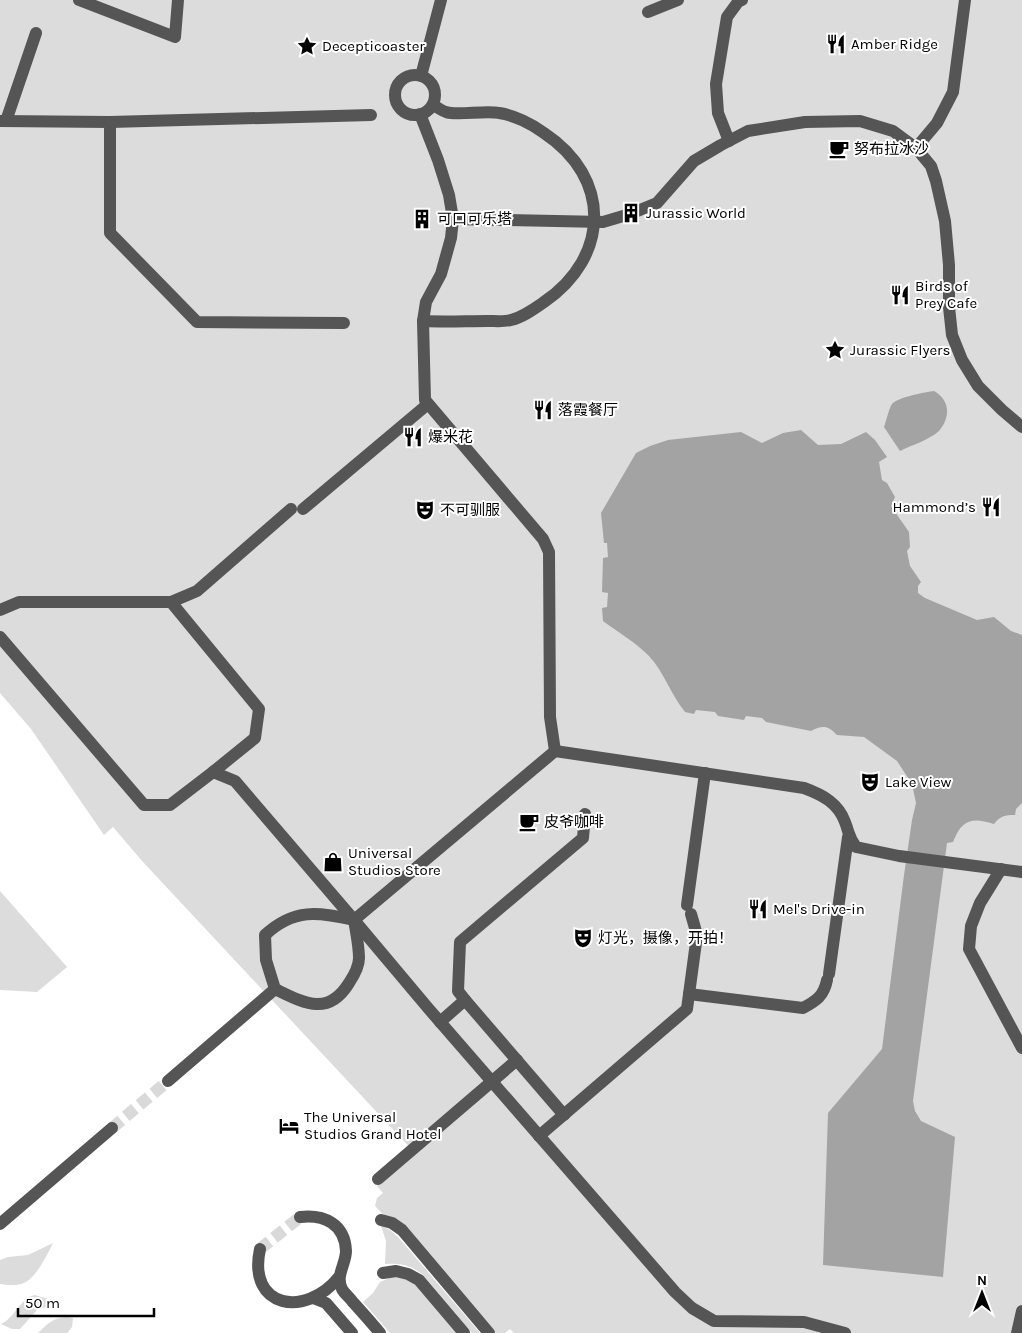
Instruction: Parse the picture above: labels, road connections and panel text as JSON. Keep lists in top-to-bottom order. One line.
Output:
{"places":{"restaurant":["Amber Ridge","Birds of Prey Cafe","落霞餐厅","爆米花","Hammond’s","Mel's Drive-in"],"place":["Decepticoaster","Jurassic Flyers"],"cafe":["努布拉冰沙","皮爷咖啡"],"building":["Jurassic World","可口可乐塔"],"theatre":["不可驯服","Lake View","灯光，摄像，开拍！"],"shop":["Universal Studios Store"],"hotel":["The Universal Studios Grand Hotel"]},"scale_bar":"50 m","north":"top"}
